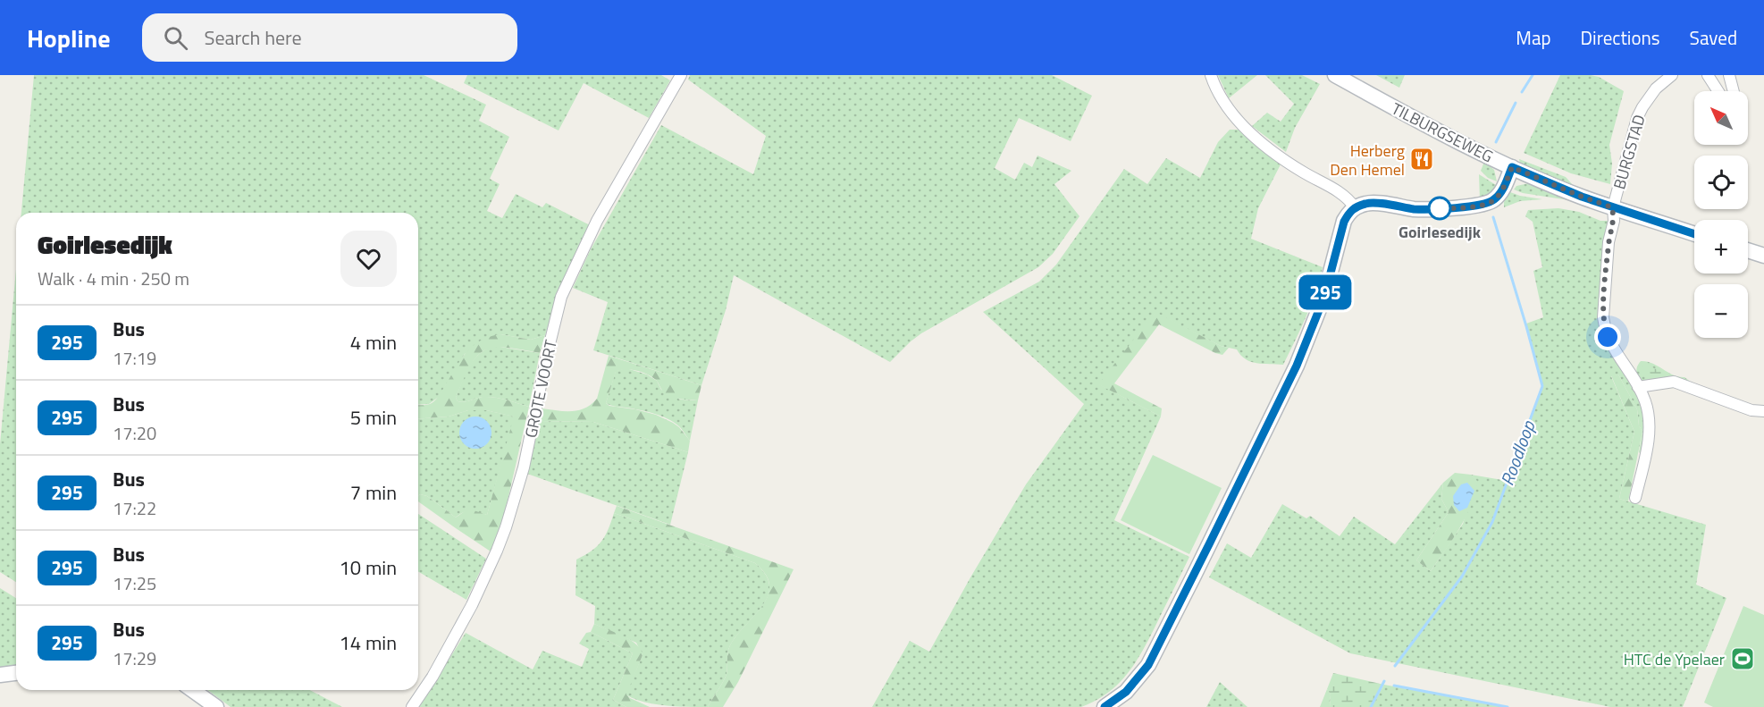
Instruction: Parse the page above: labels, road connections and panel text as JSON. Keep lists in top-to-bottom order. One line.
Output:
{"streets":{"street":["TILBURGSEWEG","BURGSTAD","GROTE VOORT"]},"crossings":[["TILBURGSEWEG","BURGSTAD"]],"water":["Roodloop"],"places":{"restaurant":["Herberg Den Hemel"],"other":["Goirlesedijk"],"sports":["HTC de Ypelaer"]},"lines":["bus line 295"],"north":"top left","page":{"header":"Hopline","search":"Search here","nav":["Map","Directions","Saved"],"on_map":"295","map_buttons":["+","−"],"heading":["Goirlesedijk","Walk · 4 min · 250 m"],"list":[{"mark":"295","name":"Bus","note":"17:19","value":"4 min"},{"mark":"295","name":"Bus","note":"17:20","value":"5 min"},{"mark":"295","name":"Bus","note":"17:22","value":"7 min"},{"mark":"295","name":"Bus","note":"17:25","value":"10 min"},{"mark":"295","name":"Bus","note":"17:29","value":"14 min"}]}}
